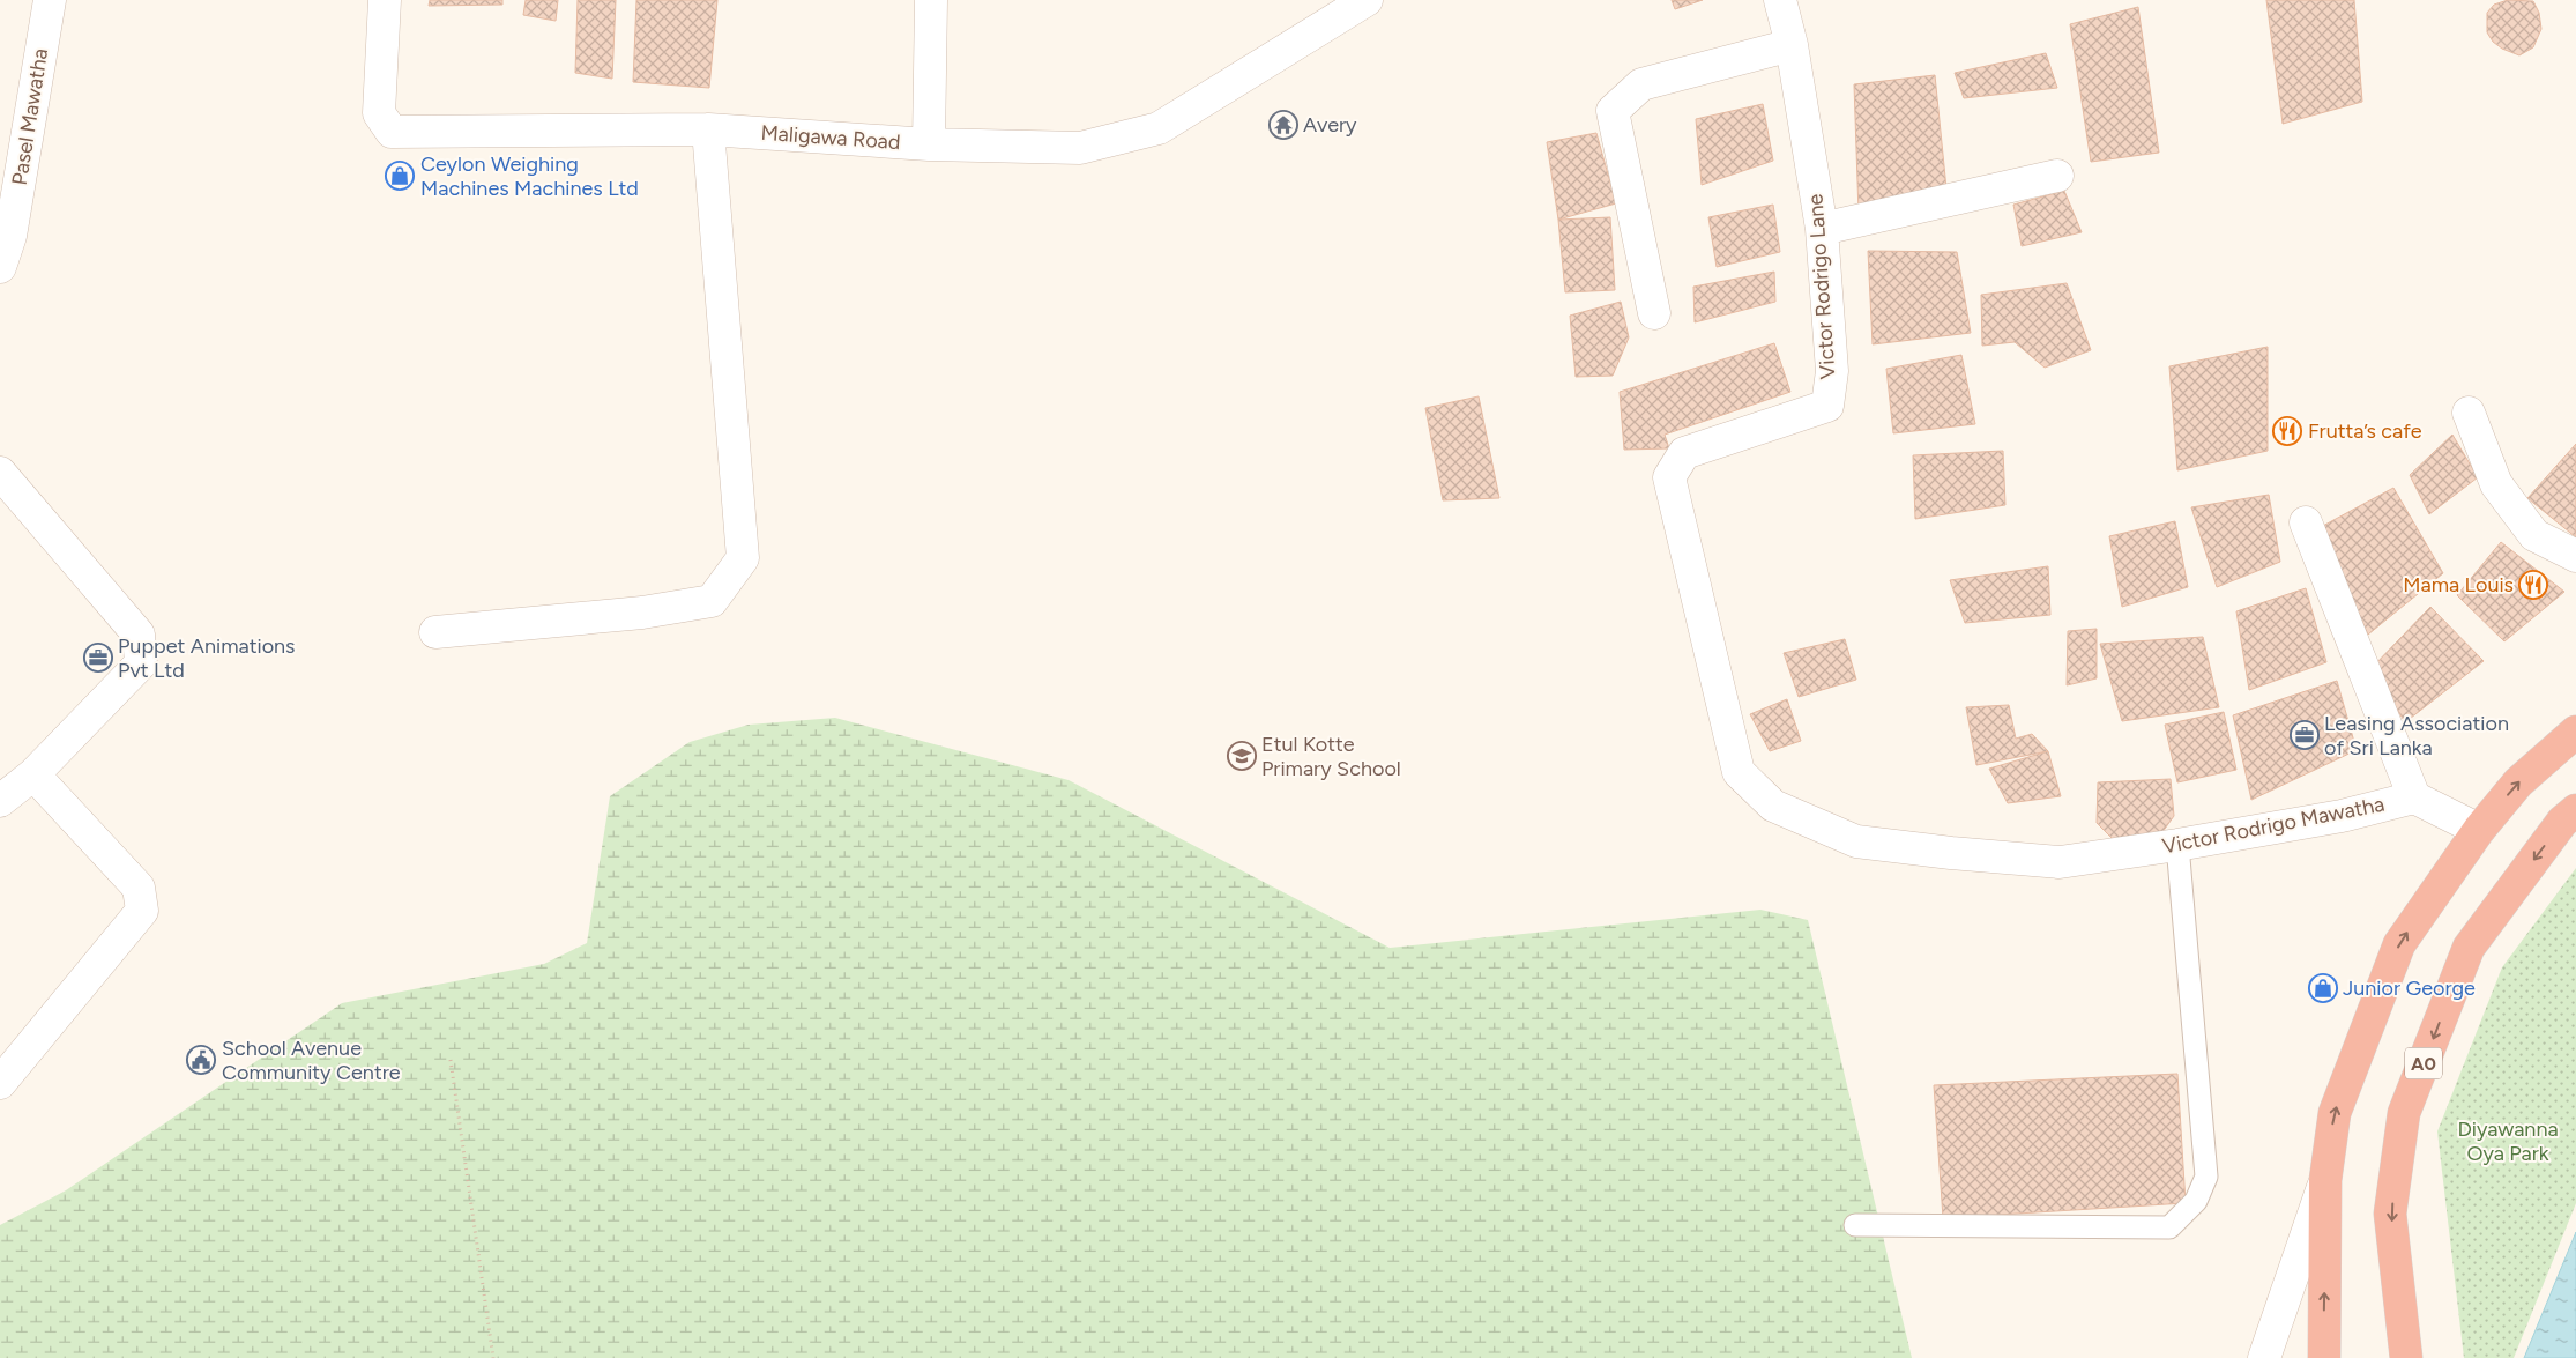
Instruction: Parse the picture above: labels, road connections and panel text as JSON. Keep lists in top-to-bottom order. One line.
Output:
{"streets":{"highway":["A0"],"street":["Pasel Mawatha","Maligawa Road","Victor Rodrigo Lane","Victor Rodrigo Mawatha"]},"crossings":[["Victor Rodrigo Lane","Victor Rodrigo Mawatha"]],"parks":["Diyawanna Oya Park"],"places":{"temple":["Avery"],"shop":["Ceylon Weighing Machines Machines Ltd","Junior George"],"restaurant":["Frutta’s cafe","Mama Louis"],"office":["Puppet Animations Pvt Ltd","Leasing Association of Sri Lanka"],"school or university":["Etul Kotte Primary School"],"public building":["School Avenue Community Centre"]}}
